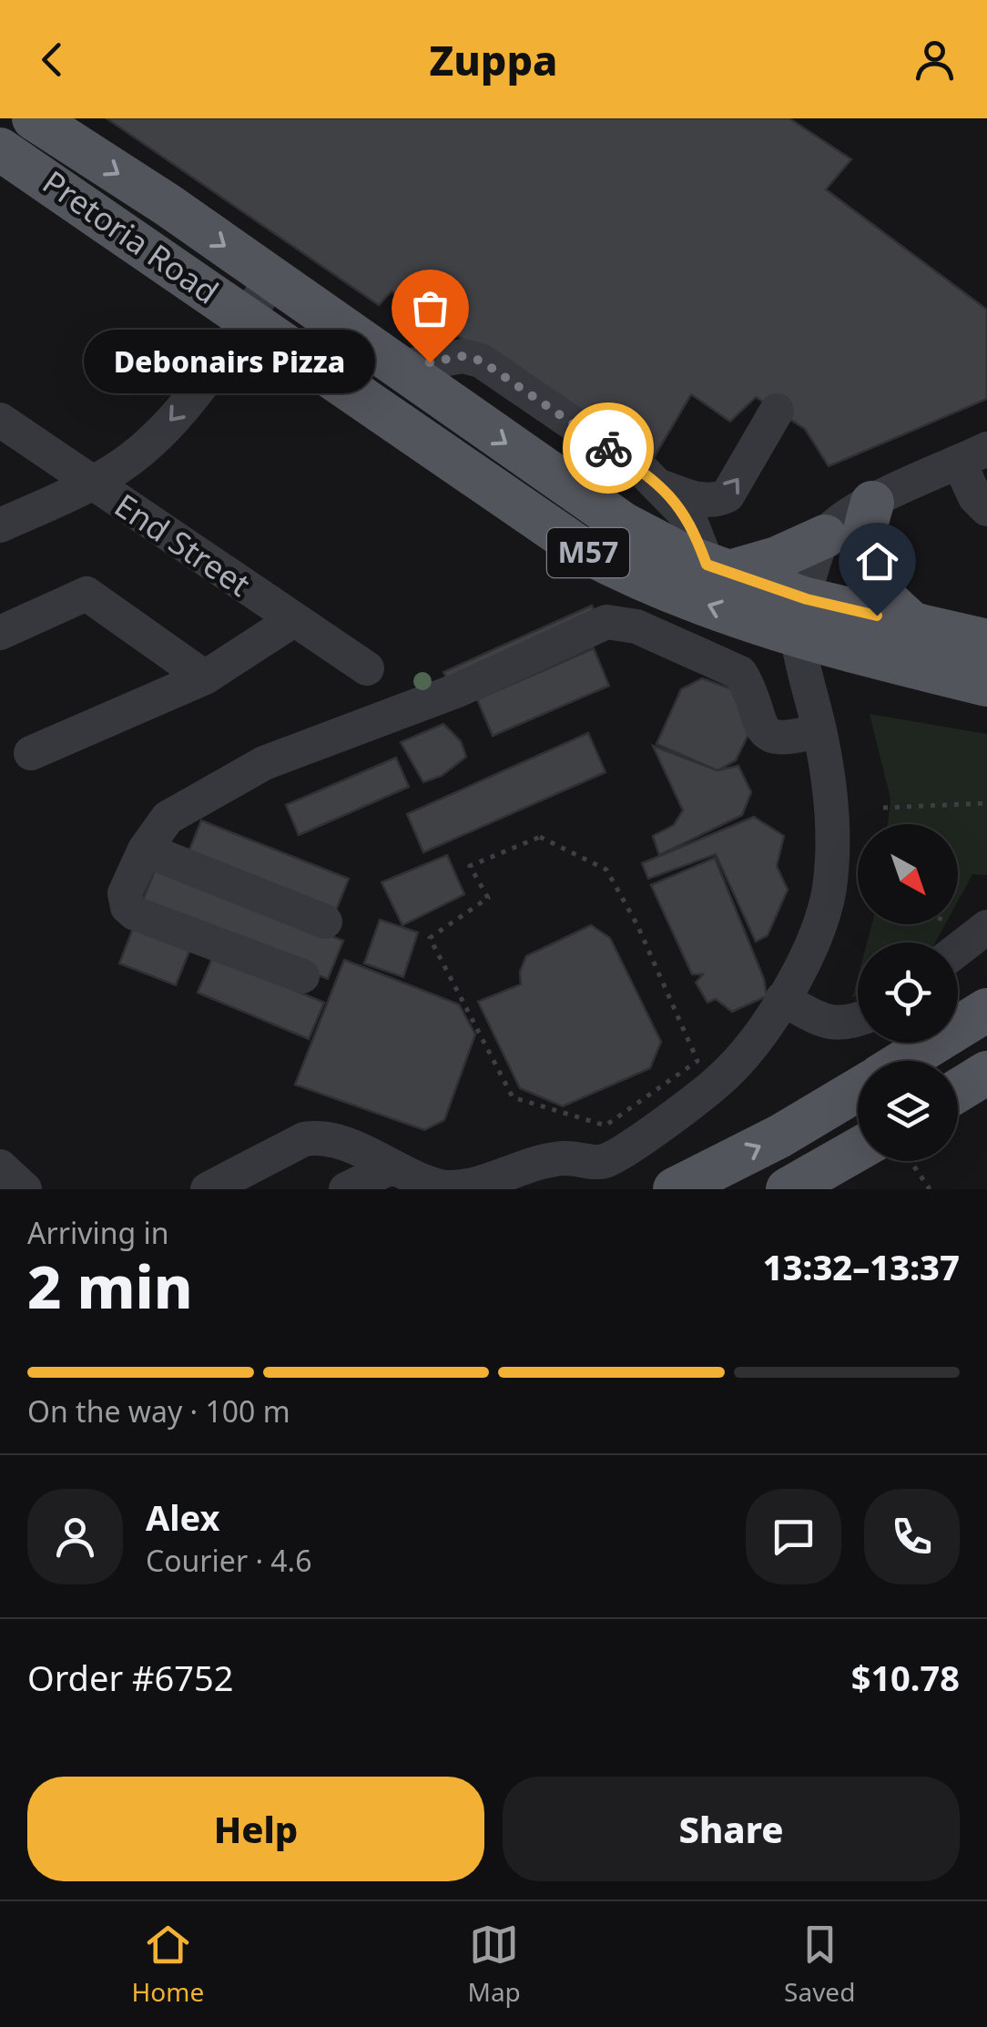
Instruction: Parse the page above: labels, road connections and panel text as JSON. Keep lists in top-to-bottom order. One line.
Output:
{"streets":{"main road":["Pretoria Road","M57"],"street":["End Street"]},"places":["Debonairs Pizza"],"north":"bottom right","page":{"header":"Zuppa","bubble":"Debonairs Pizza","heading":["2 min","Arriving in","13:32–13:37"],"panel":["Alex","Courier · 4.6","Order #6752","$10.78"],"bar":"On the way · 100 m","buttons":["Help","Share"],"tabs":["Home","Map","Saved"]}}
